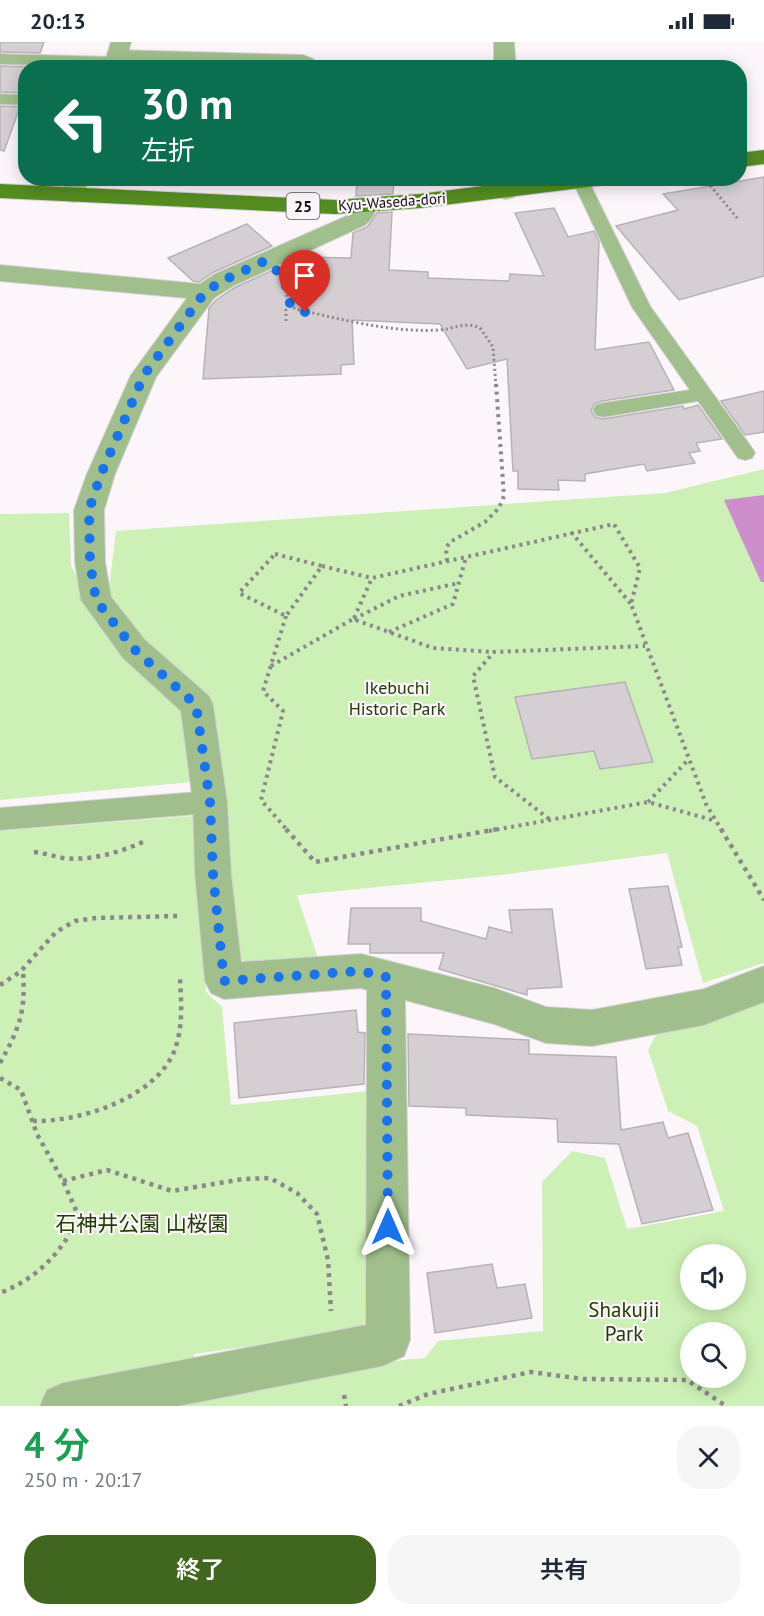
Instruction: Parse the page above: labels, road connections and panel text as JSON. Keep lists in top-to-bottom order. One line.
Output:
{"streets":{"main road":["Kyu-Waseda-dori","25"]},"parks":["Ikebuchi Historic Park","石神井公園 山桜園","Shakujii Park"],"page":{"status":"20:13","turn":["30 m","左折"],"heading":["4 分","250 m · 20:17"],"buttons":["終了","共有"]}}
